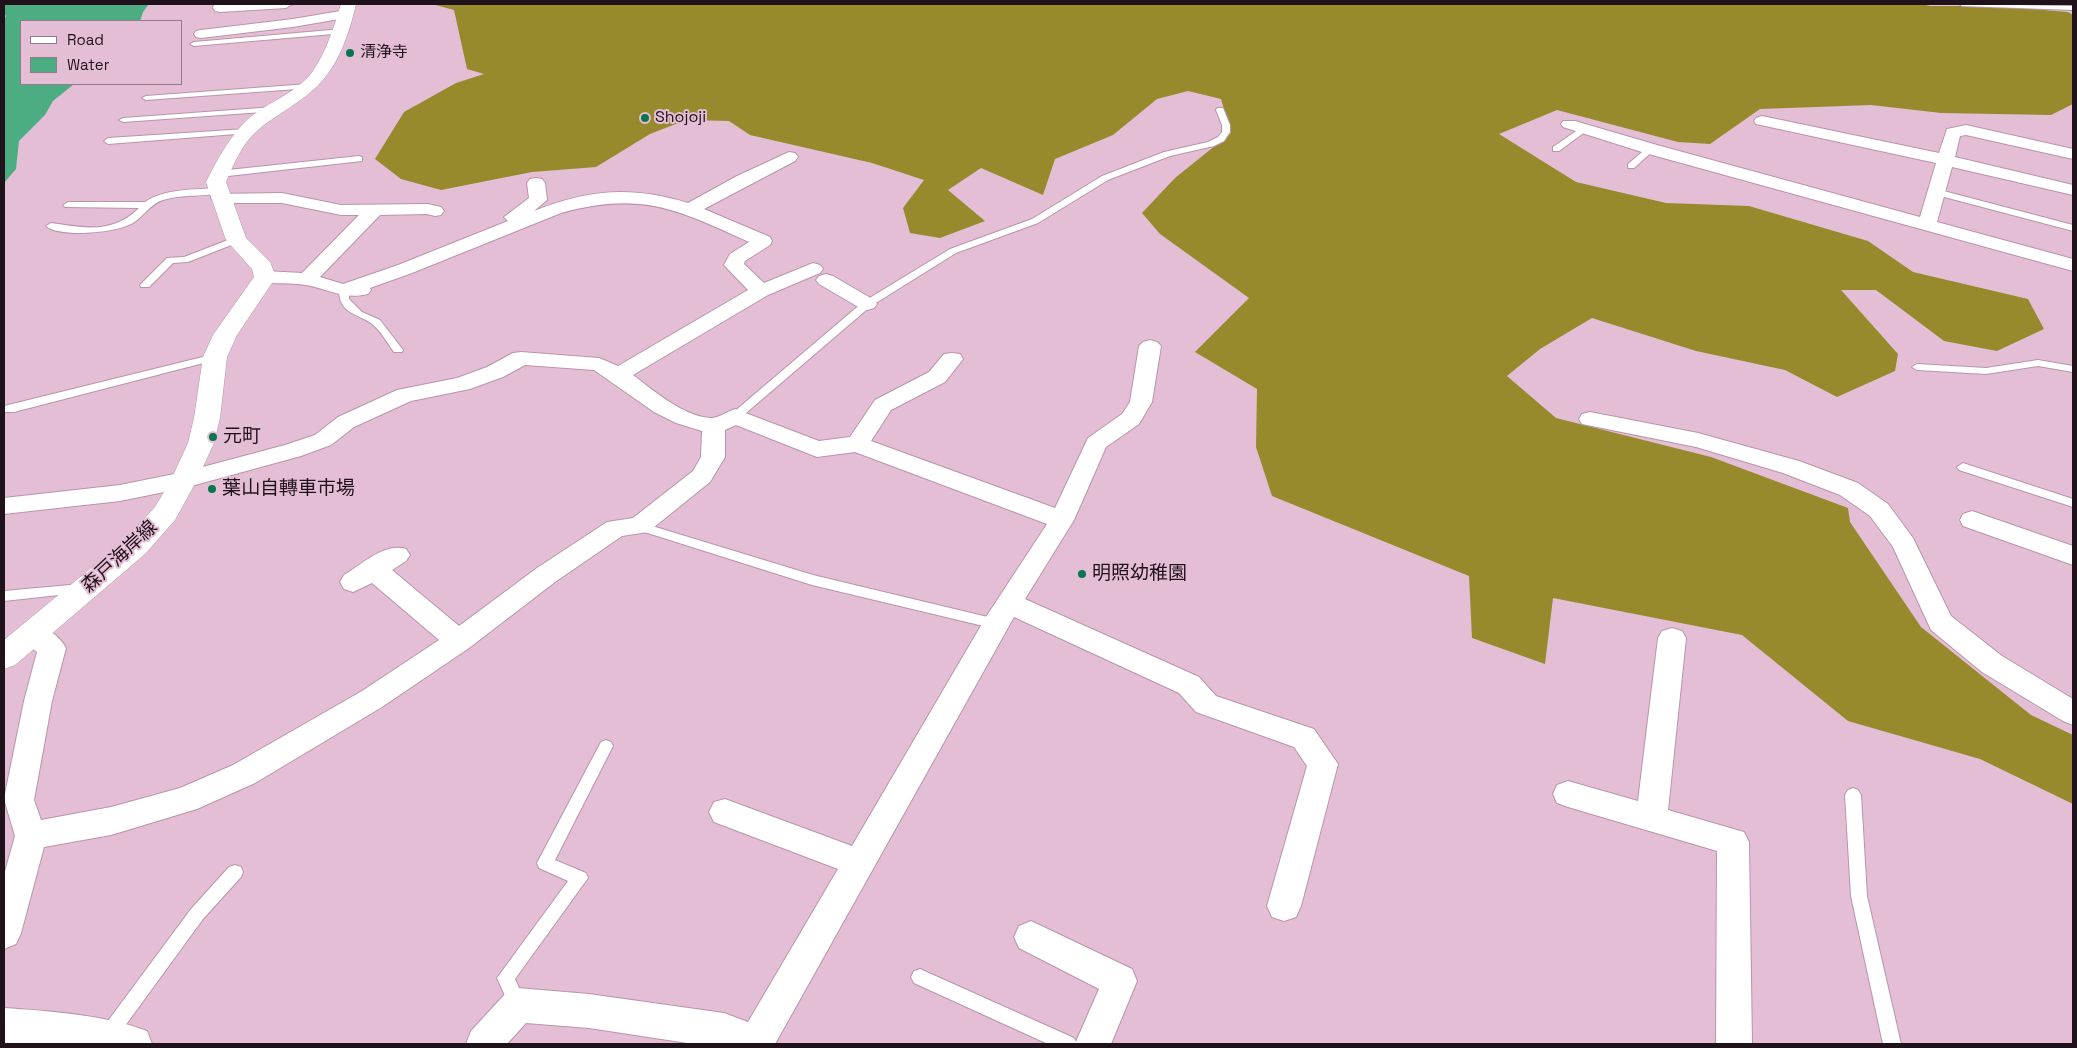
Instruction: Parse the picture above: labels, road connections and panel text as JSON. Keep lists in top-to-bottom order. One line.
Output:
{"streets":{"main road":["森戸海岸線"]},"places":["清浄寺","Shojoji","元町","葉山自轉車市場","明照幼稚園"],"legend":["Road","Water"]}
